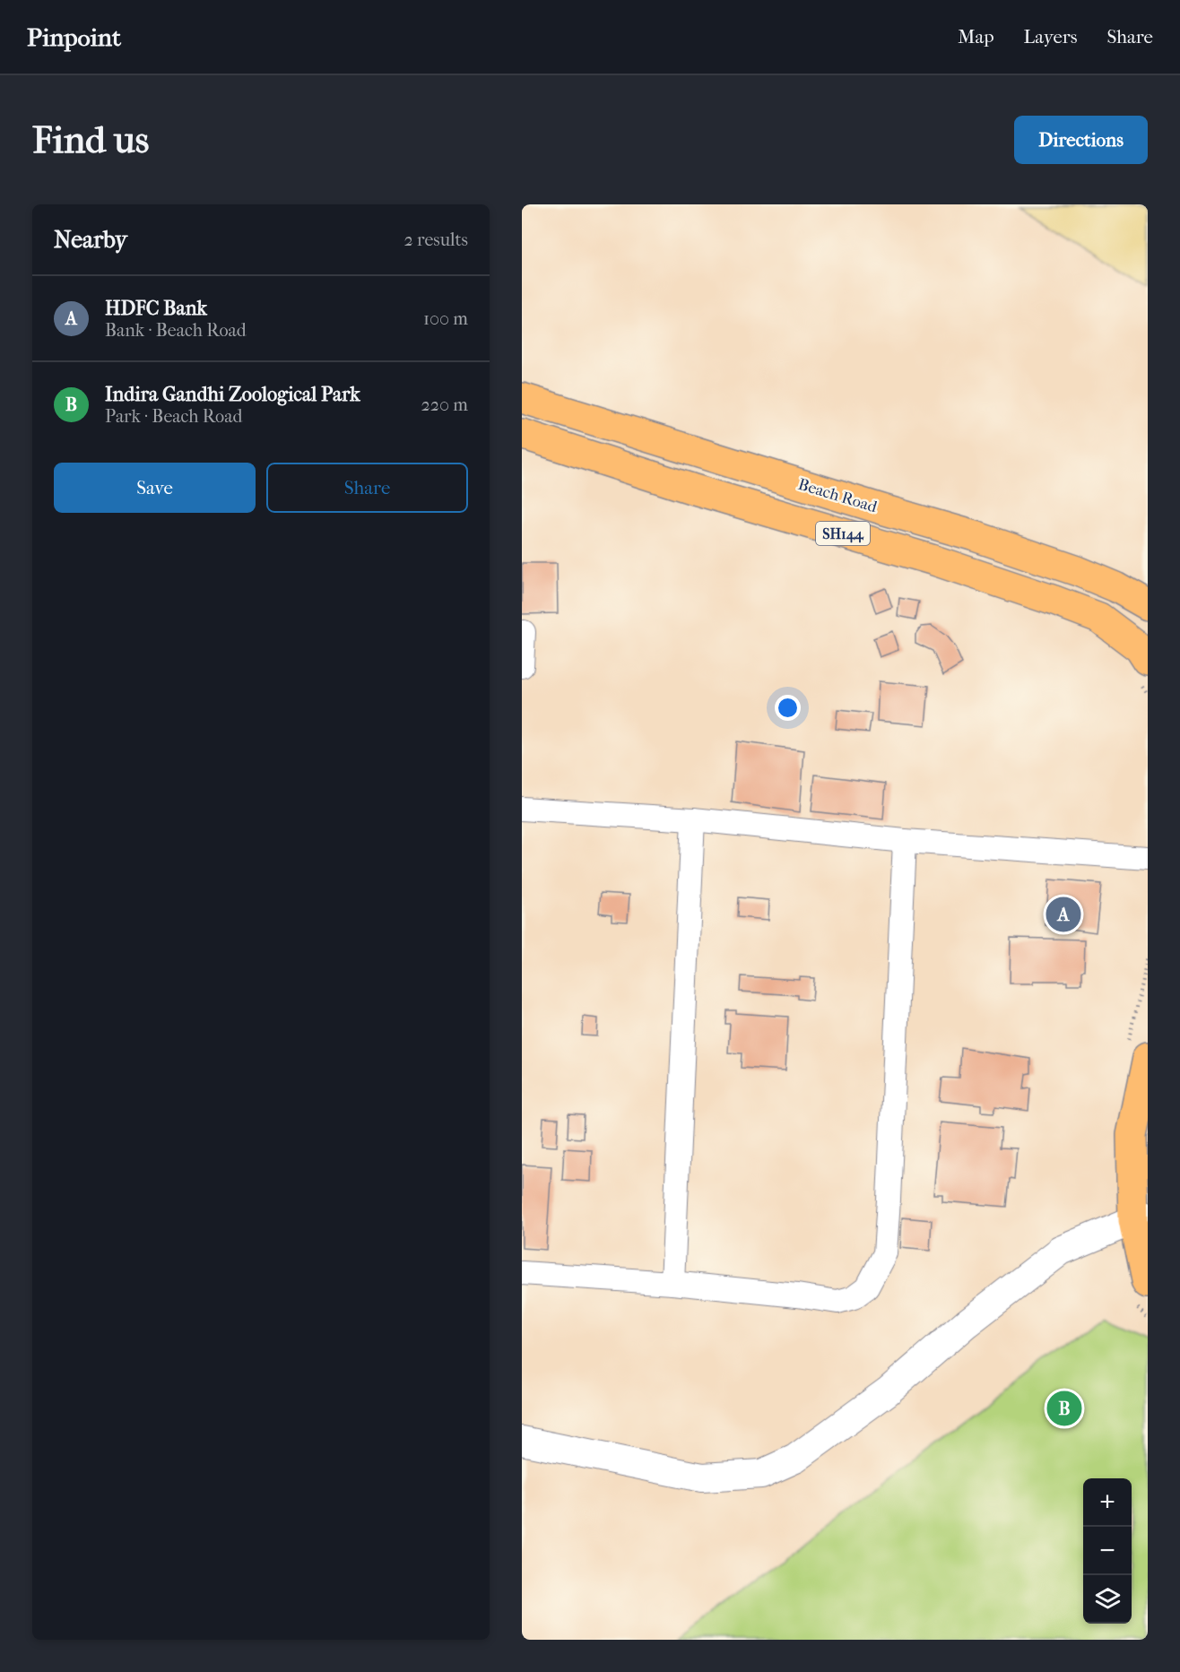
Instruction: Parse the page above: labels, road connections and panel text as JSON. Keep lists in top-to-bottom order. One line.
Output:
{"streets":{"main road":["Beach Road","SH144"]},"page":{"header":"Pinpoint","nav":["Map","Layers","Share"],"buttons":["Directions",["Save","Share"]],"title":"Find us","heading":["Nearby","2 results"],"list":[{"mark":"A","name":"HDFC Bank","note":"Bank · Beach Road","value":"100 m"},{"mark":"B","name":"Indira Gandhi Zoological Park","note":"Park · Beach Road","value":"220 m"}],"pins":["A","B"],"map_buttons":["+","−"]}}
